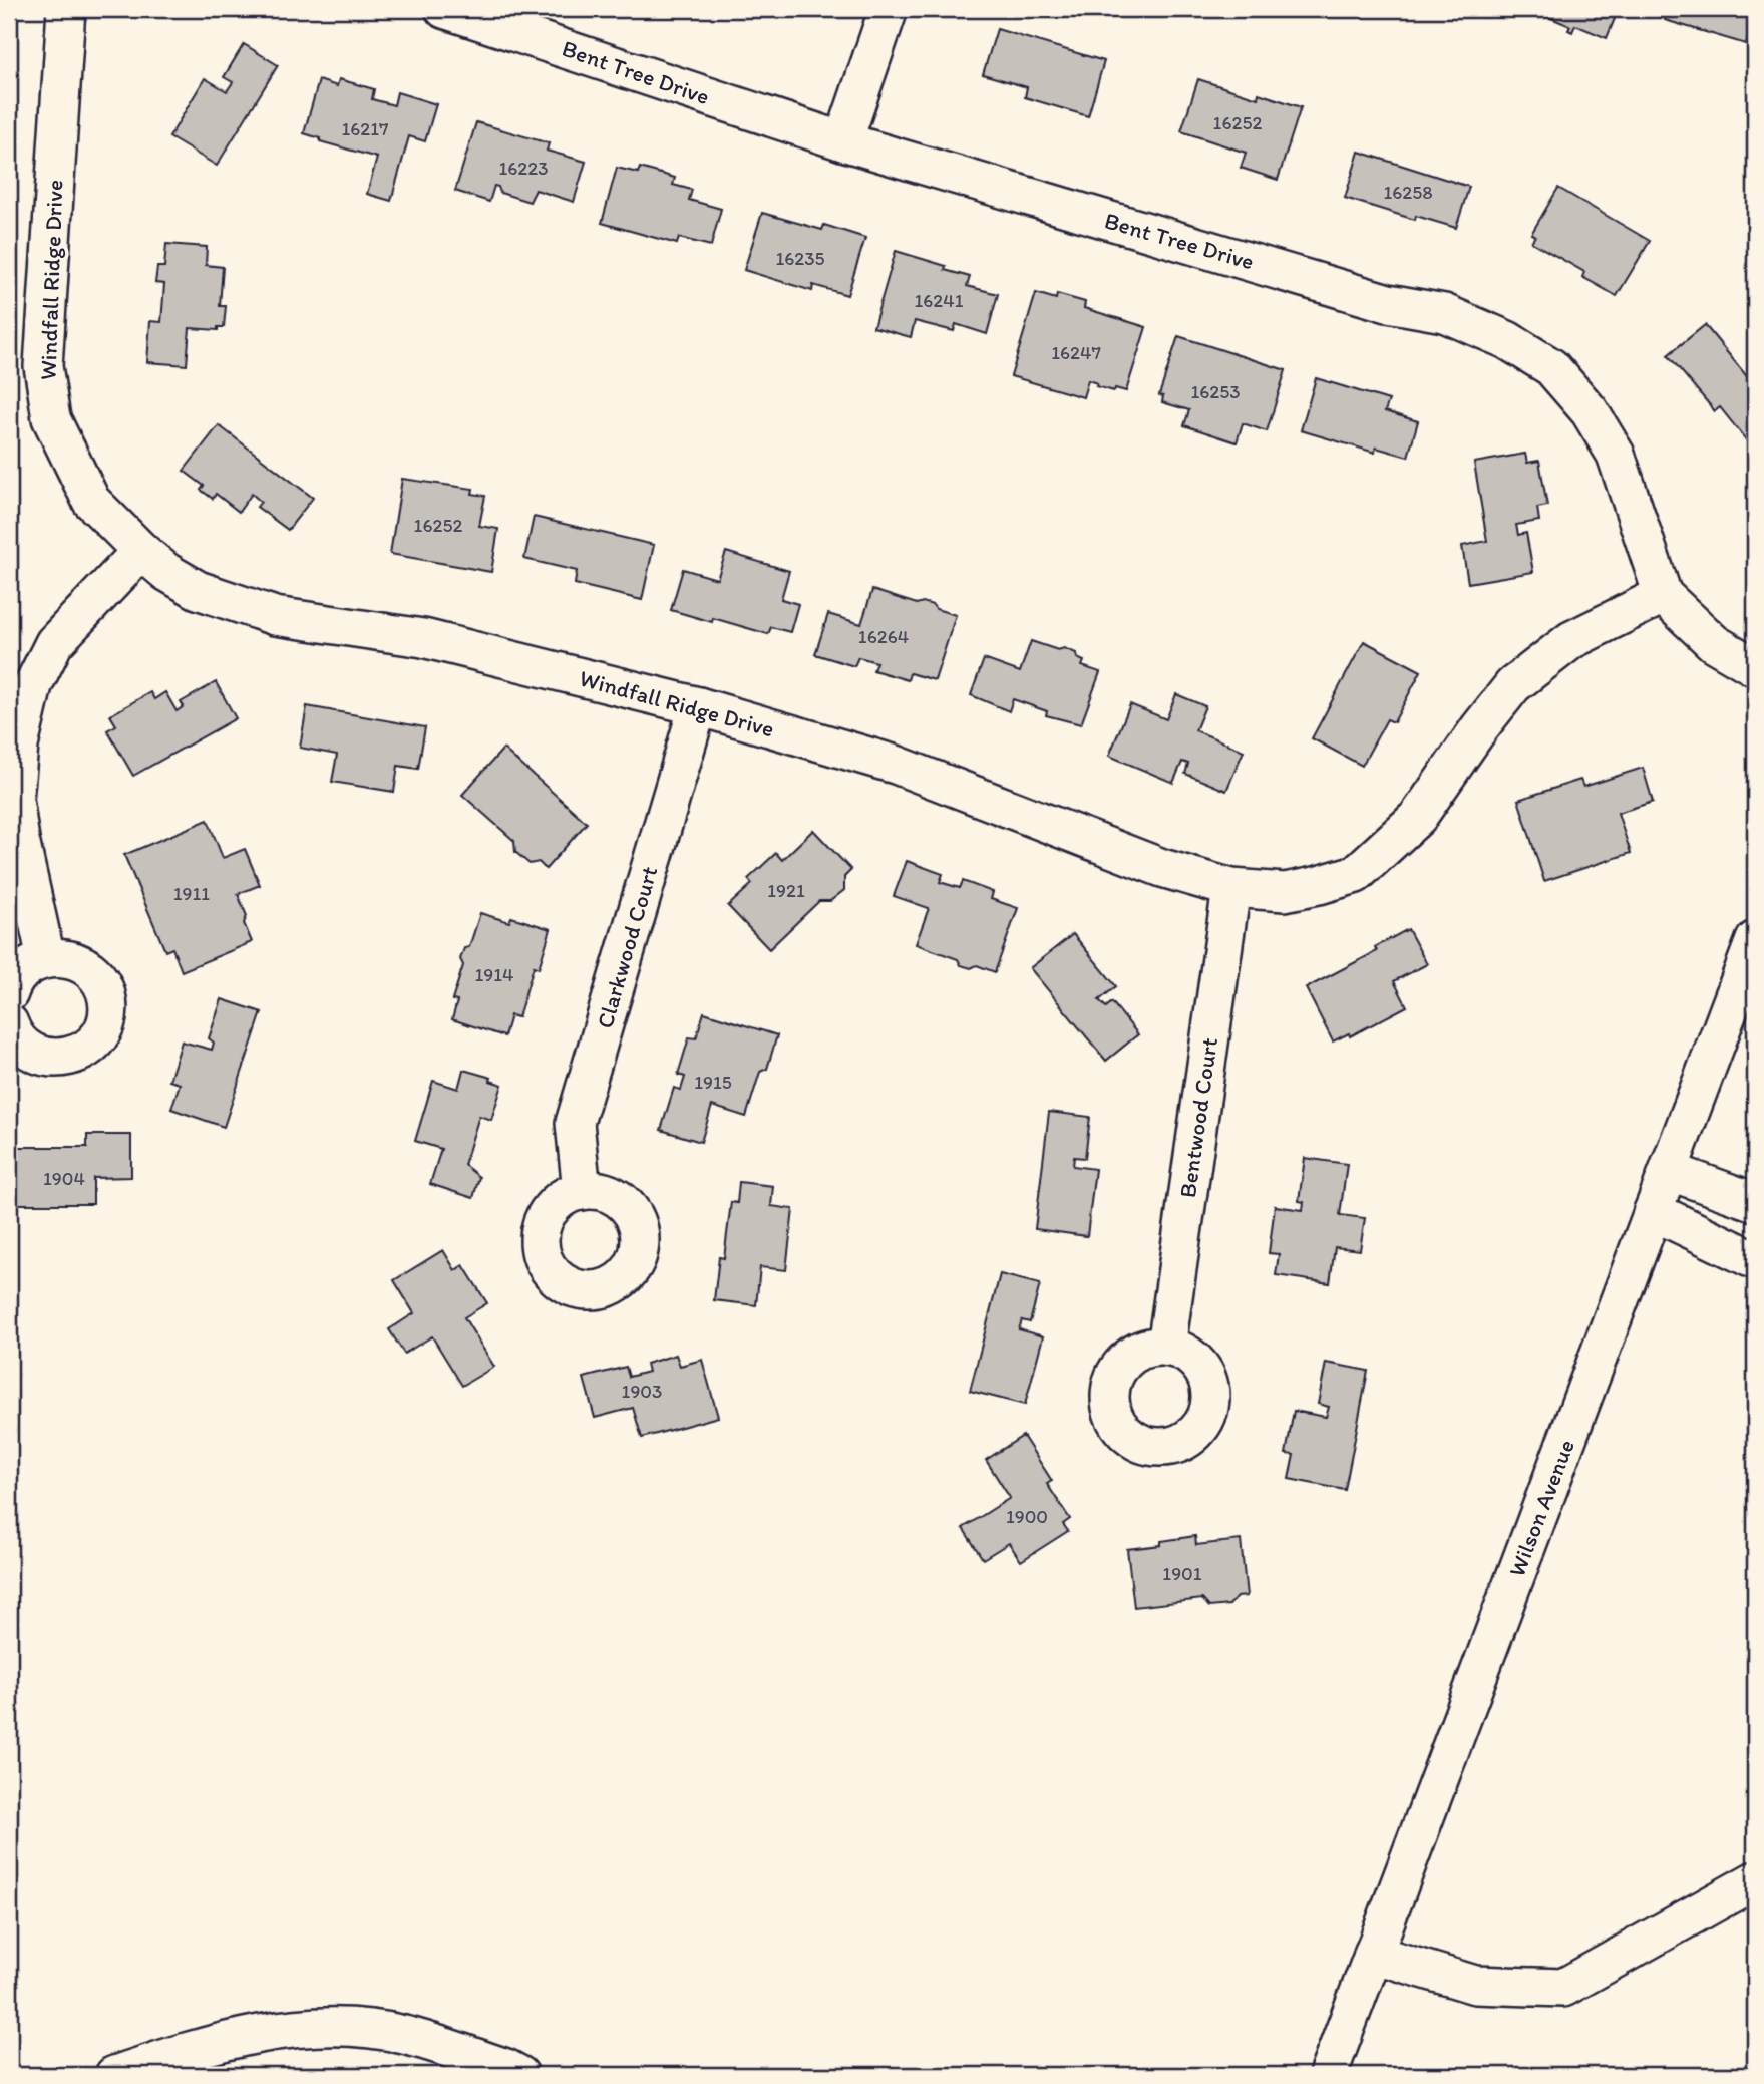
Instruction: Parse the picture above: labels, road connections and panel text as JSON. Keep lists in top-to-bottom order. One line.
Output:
{"streets":{"street":["Bent Tree Drive","Windfall Ridge Drive","Clarkwood Court","Bentwood Court","Wilson Avenue"]},"crossings":[["Bent Tree Drive","Windfall Ridge Drive"],["Windfall Ridge Drive","Clarkwood Court"],["Windfall Ridge Drive","Bentwood Court"]],"house_numbers":["16252","16217","16223","16258","16235","16241","16247","16253","16252","16264","1921","1911","1914","1915","1904","1903","1900","1901"]}
